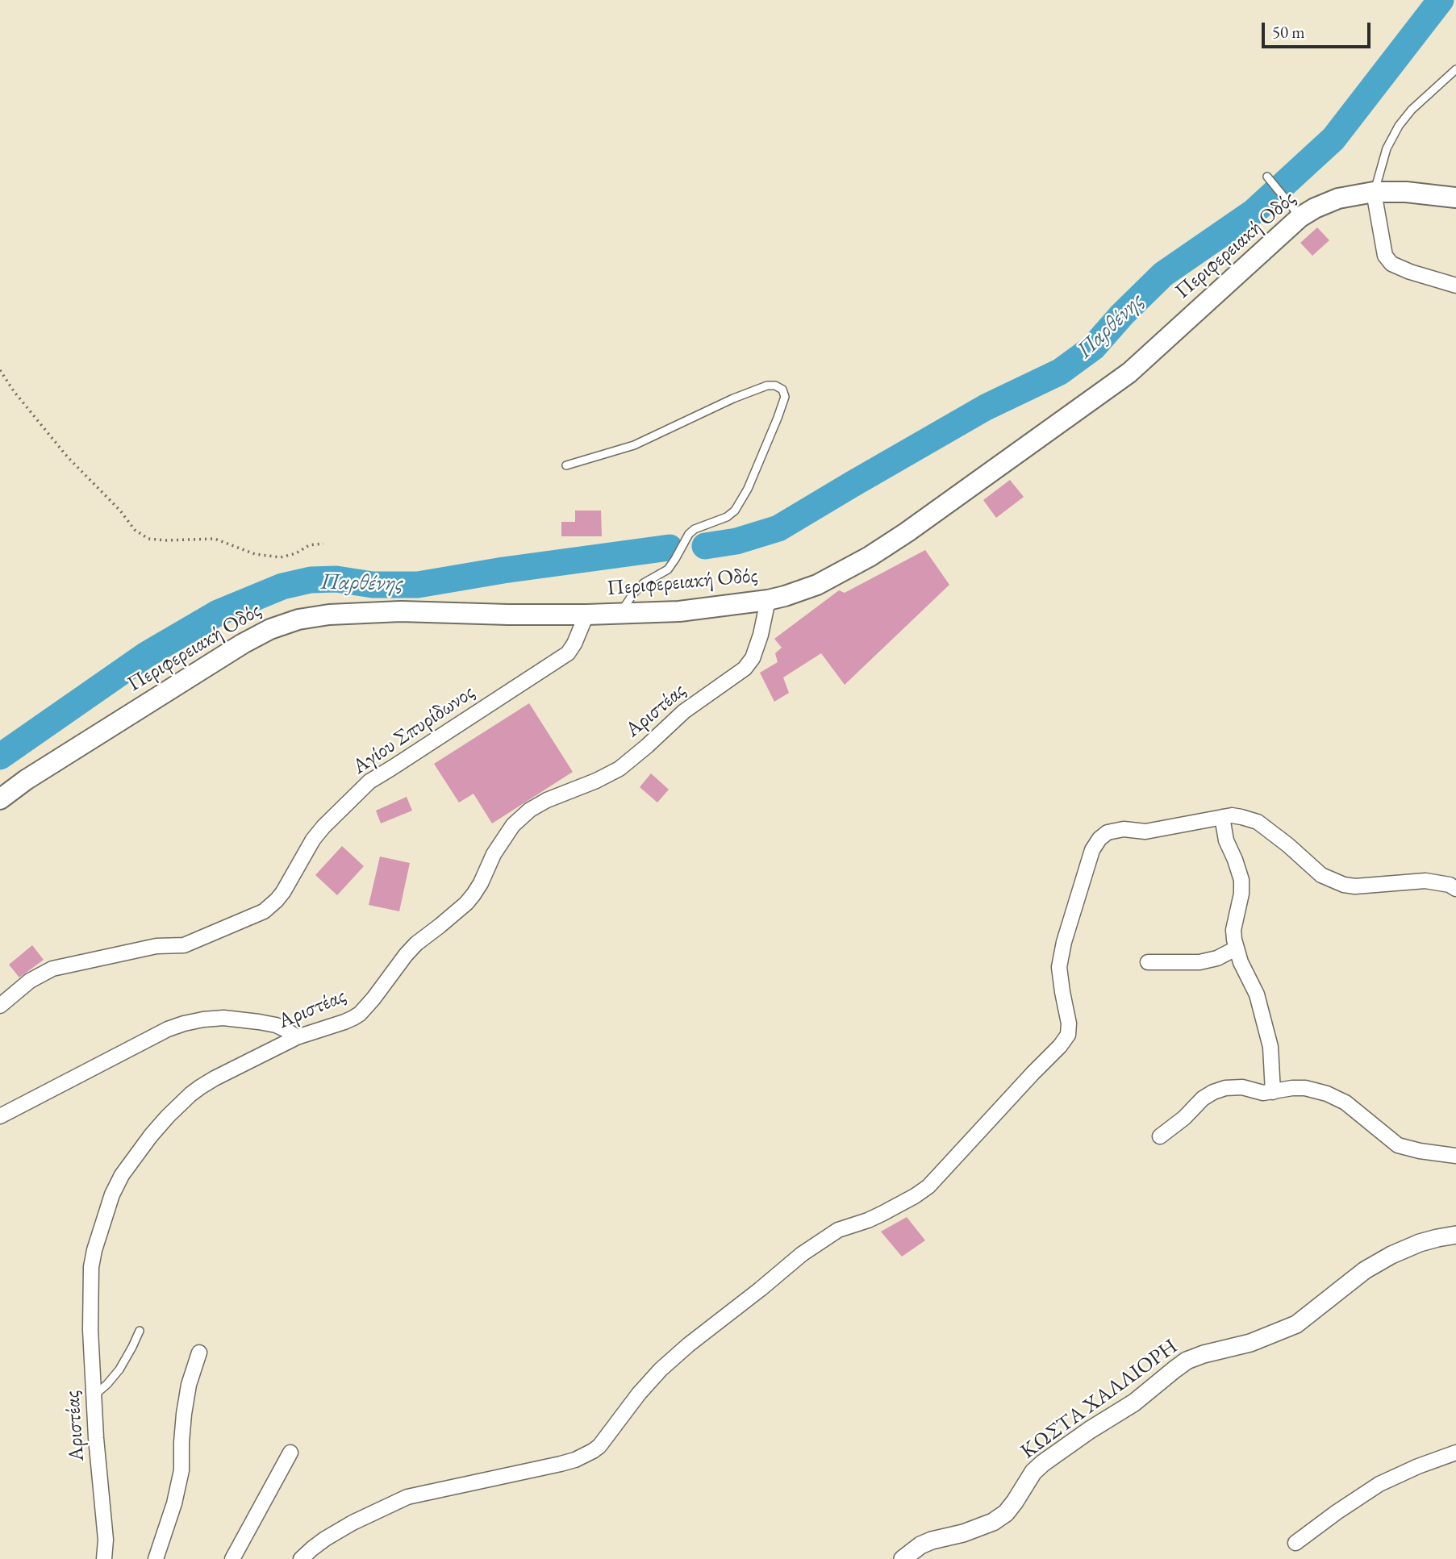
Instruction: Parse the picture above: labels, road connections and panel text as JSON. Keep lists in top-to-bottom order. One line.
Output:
{"streets":{"main road":["Περιφερειακή Οδός"],"street":["Αριστέας","Αγίου Σπυρίδωνος","ΚΩΣΤΑ ΧΑΛΛΙΟΡΗ"]},"crossings":[["Περιφερειακή Οδός","Αριστέας"],["Περιφερειακή Οδός","Αγίου Σπυρίδωνος"]],"water":["Παρθένης"],"scale_bar":"50 m"}
